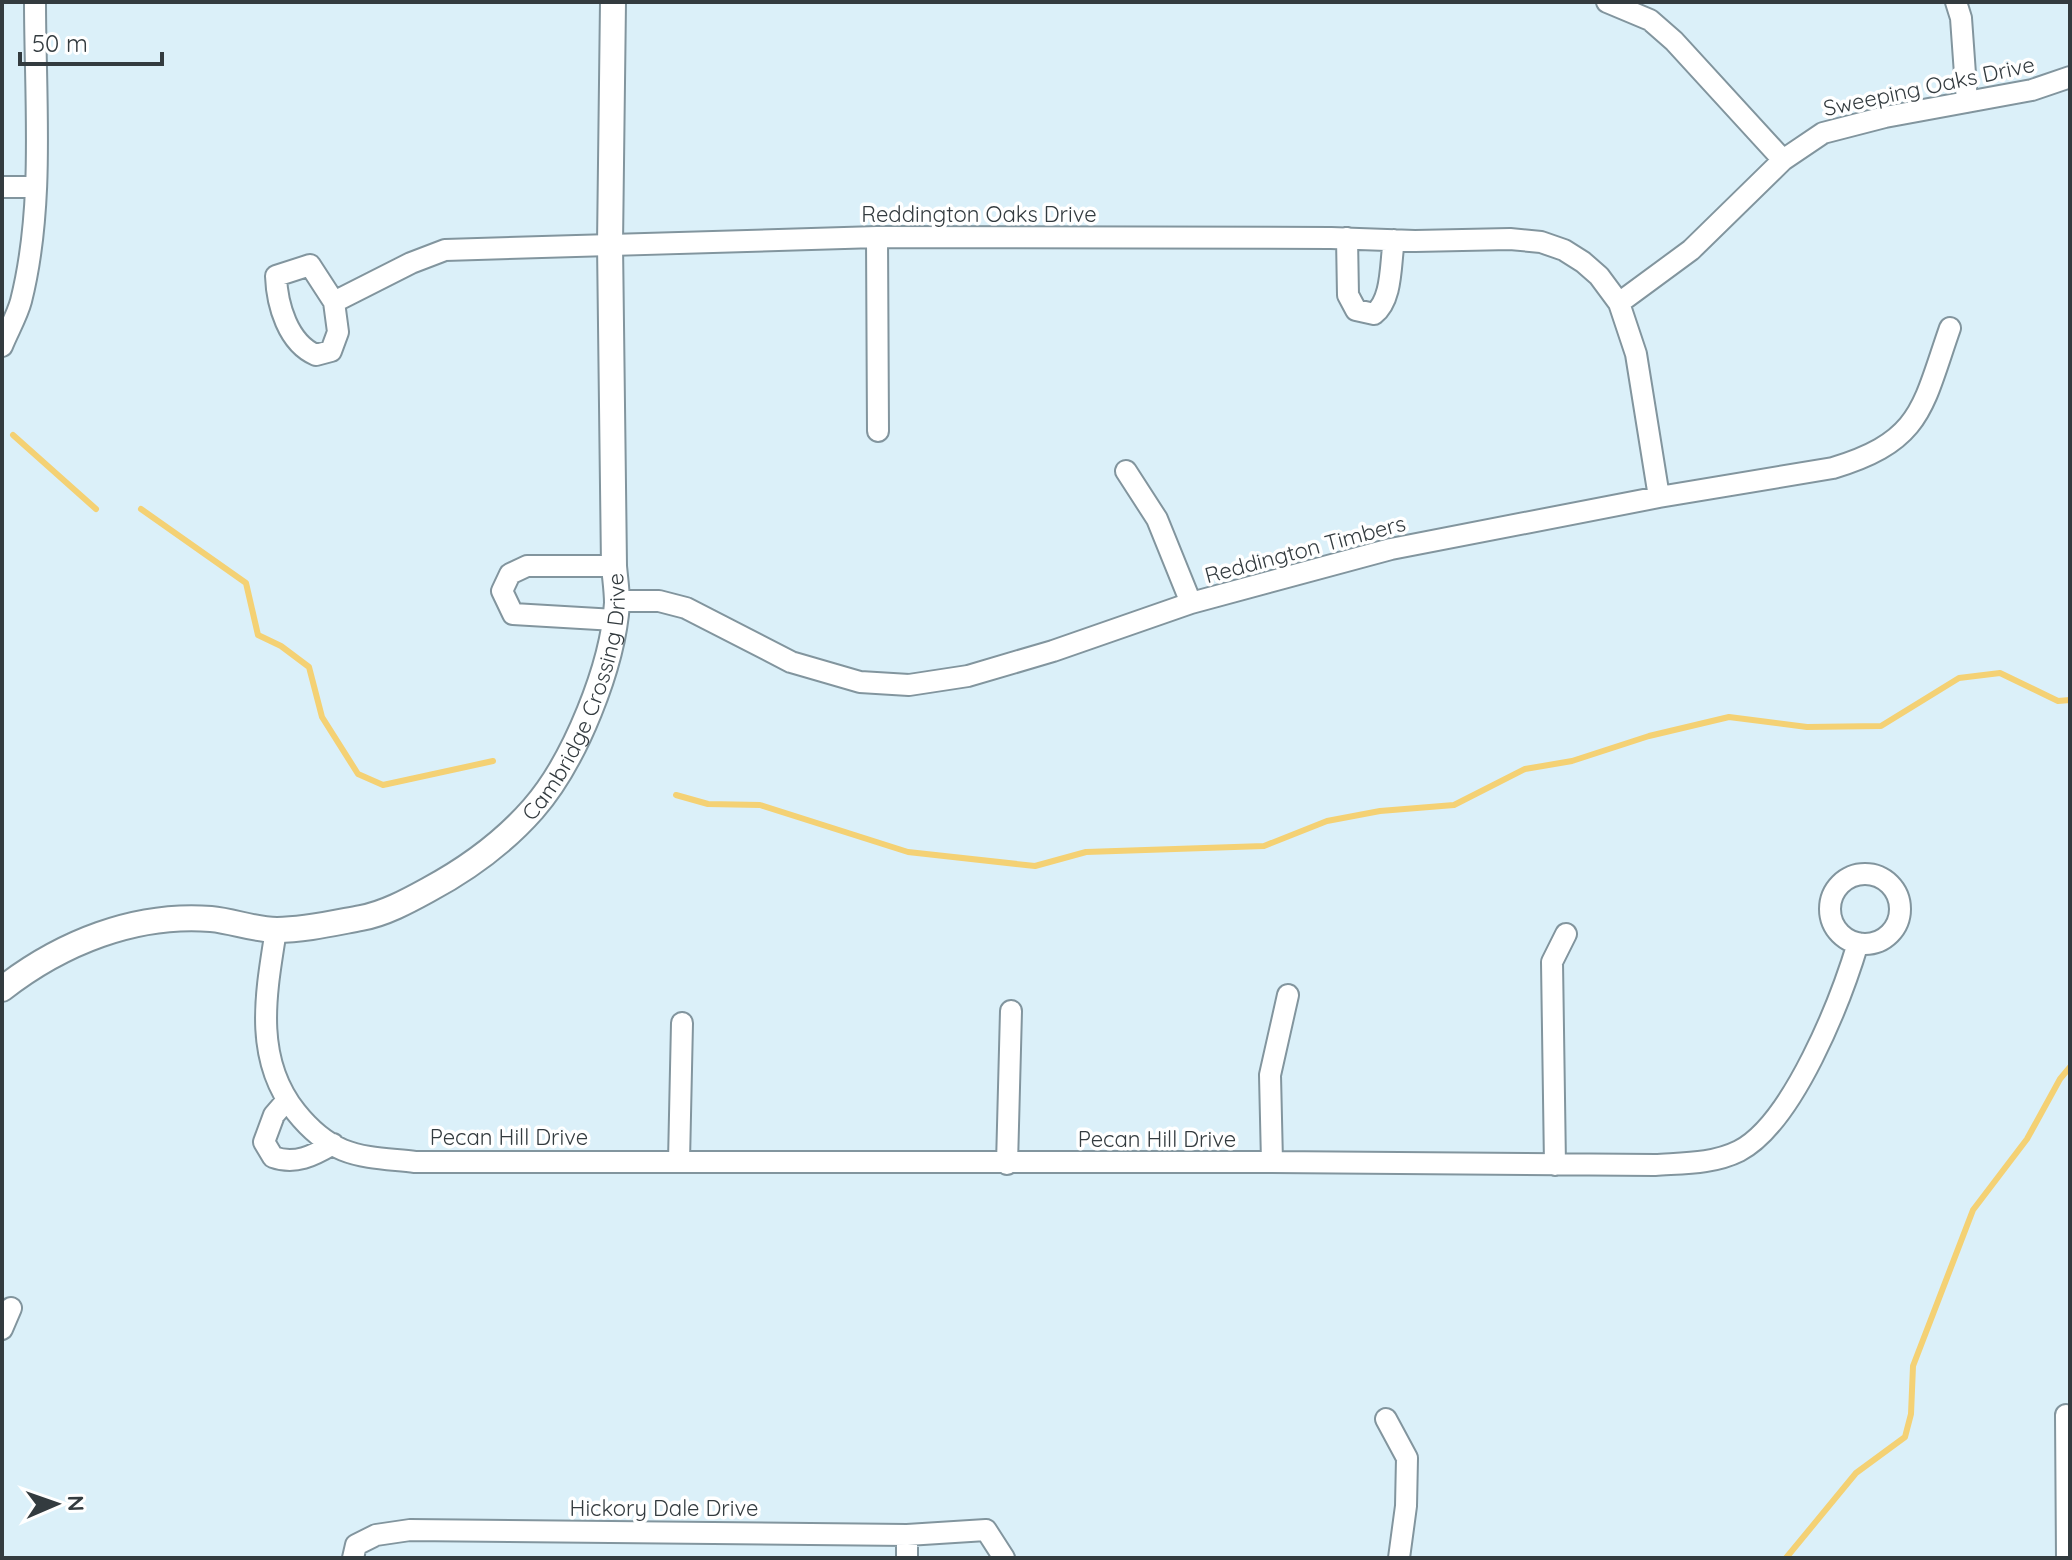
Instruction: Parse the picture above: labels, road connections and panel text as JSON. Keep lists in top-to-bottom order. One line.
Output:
{"streets":{"street":["Sweeping Oaks Drive","Reddington Oaks Drive","Reddington Timbers","Cambridge Crossing Drive","Pecan Hill Drive","Hickory Dale Drive"]},"crossings":[["Sweeping Oaks Drive","Reddington Oaks Drive"],["Reddington Oaks Drive","Reddington Timbers"],["Reddington Oaks Drive","Cambridge Crossing Drive"],["Reddington Timbers","Cambridge Crossing Drive"],["Cambridge Crossing Drive","Pecan Hill Drive"]],"scale_bar":"50 m","north":"right"}
